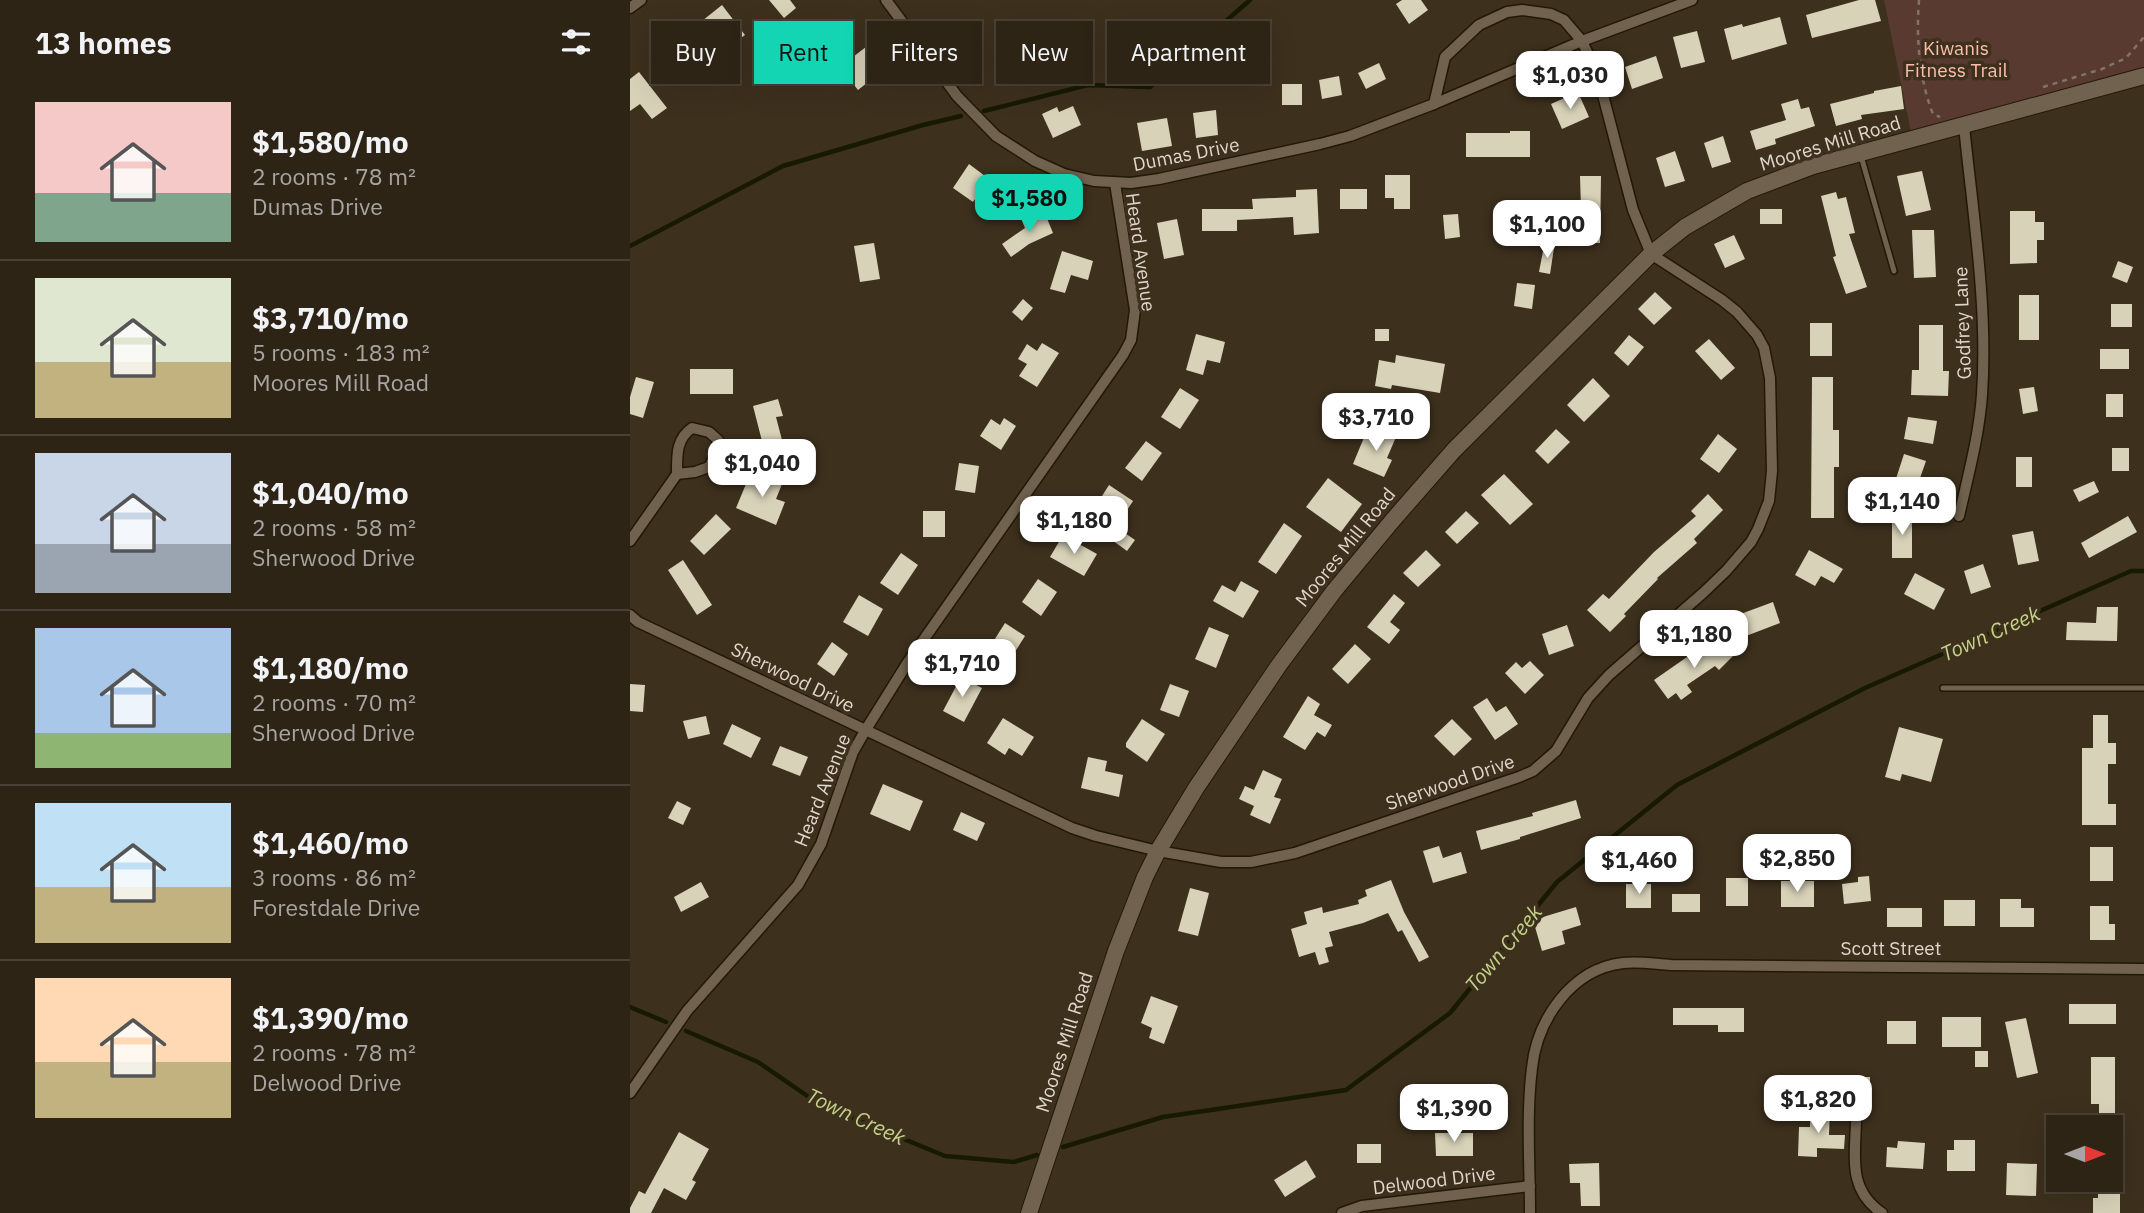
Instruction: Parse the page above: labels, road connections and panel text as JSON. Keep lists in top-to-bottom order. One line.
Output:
{"streets":{"street":["Moores Mill Road","Dumas Drive","Heard Avenue","Godfrey Lane","Sherwood Drive","Scott Street","Delwood Drive"]},"crossings":[["Moores Mill Road","Godfrey Lane"],["Moores Mill Road","Sherwood Drive"],["Dumas Drive","Heard Avenue"],["Heard Avenue","Sherwood Drive"],["Scott Street","Delwood Drive"]],"water":["Town Creek"],"parks":["Kiwanis Fitness Trail"],"north":"right","page":{"heading":"13 homes","chip":["Buy","Rent","Filters","New","Apartment"],"price":["$1,030","$1,580","$1,100","$3,710","$1,040","$1,140","$1,180","$1,180","$1,710","$2,850","$1,460","$1,820","$1,390"],"list":[{"name":"$1,580/mo","note":"2 rooms · 78 m² · Dumas Drive"},{"name":"$3,710/mo","note":"5 rooms · 183 m² · Moores Mill Road"},{"name":"$1,040/mo","note":"2 rooms · 58 m² · Sherwood Drive"},{"name":"$1,180/mo","note":"2 rooms · 70 m² · Sherwood Drive"},{"name":"$1,460/mo","note":"3 rooms · 86 m² · Forestdale Drive"},{"name":"$1,390/mo","note":"2 rooms · 78 m² · Delwood Drive"}]}}
